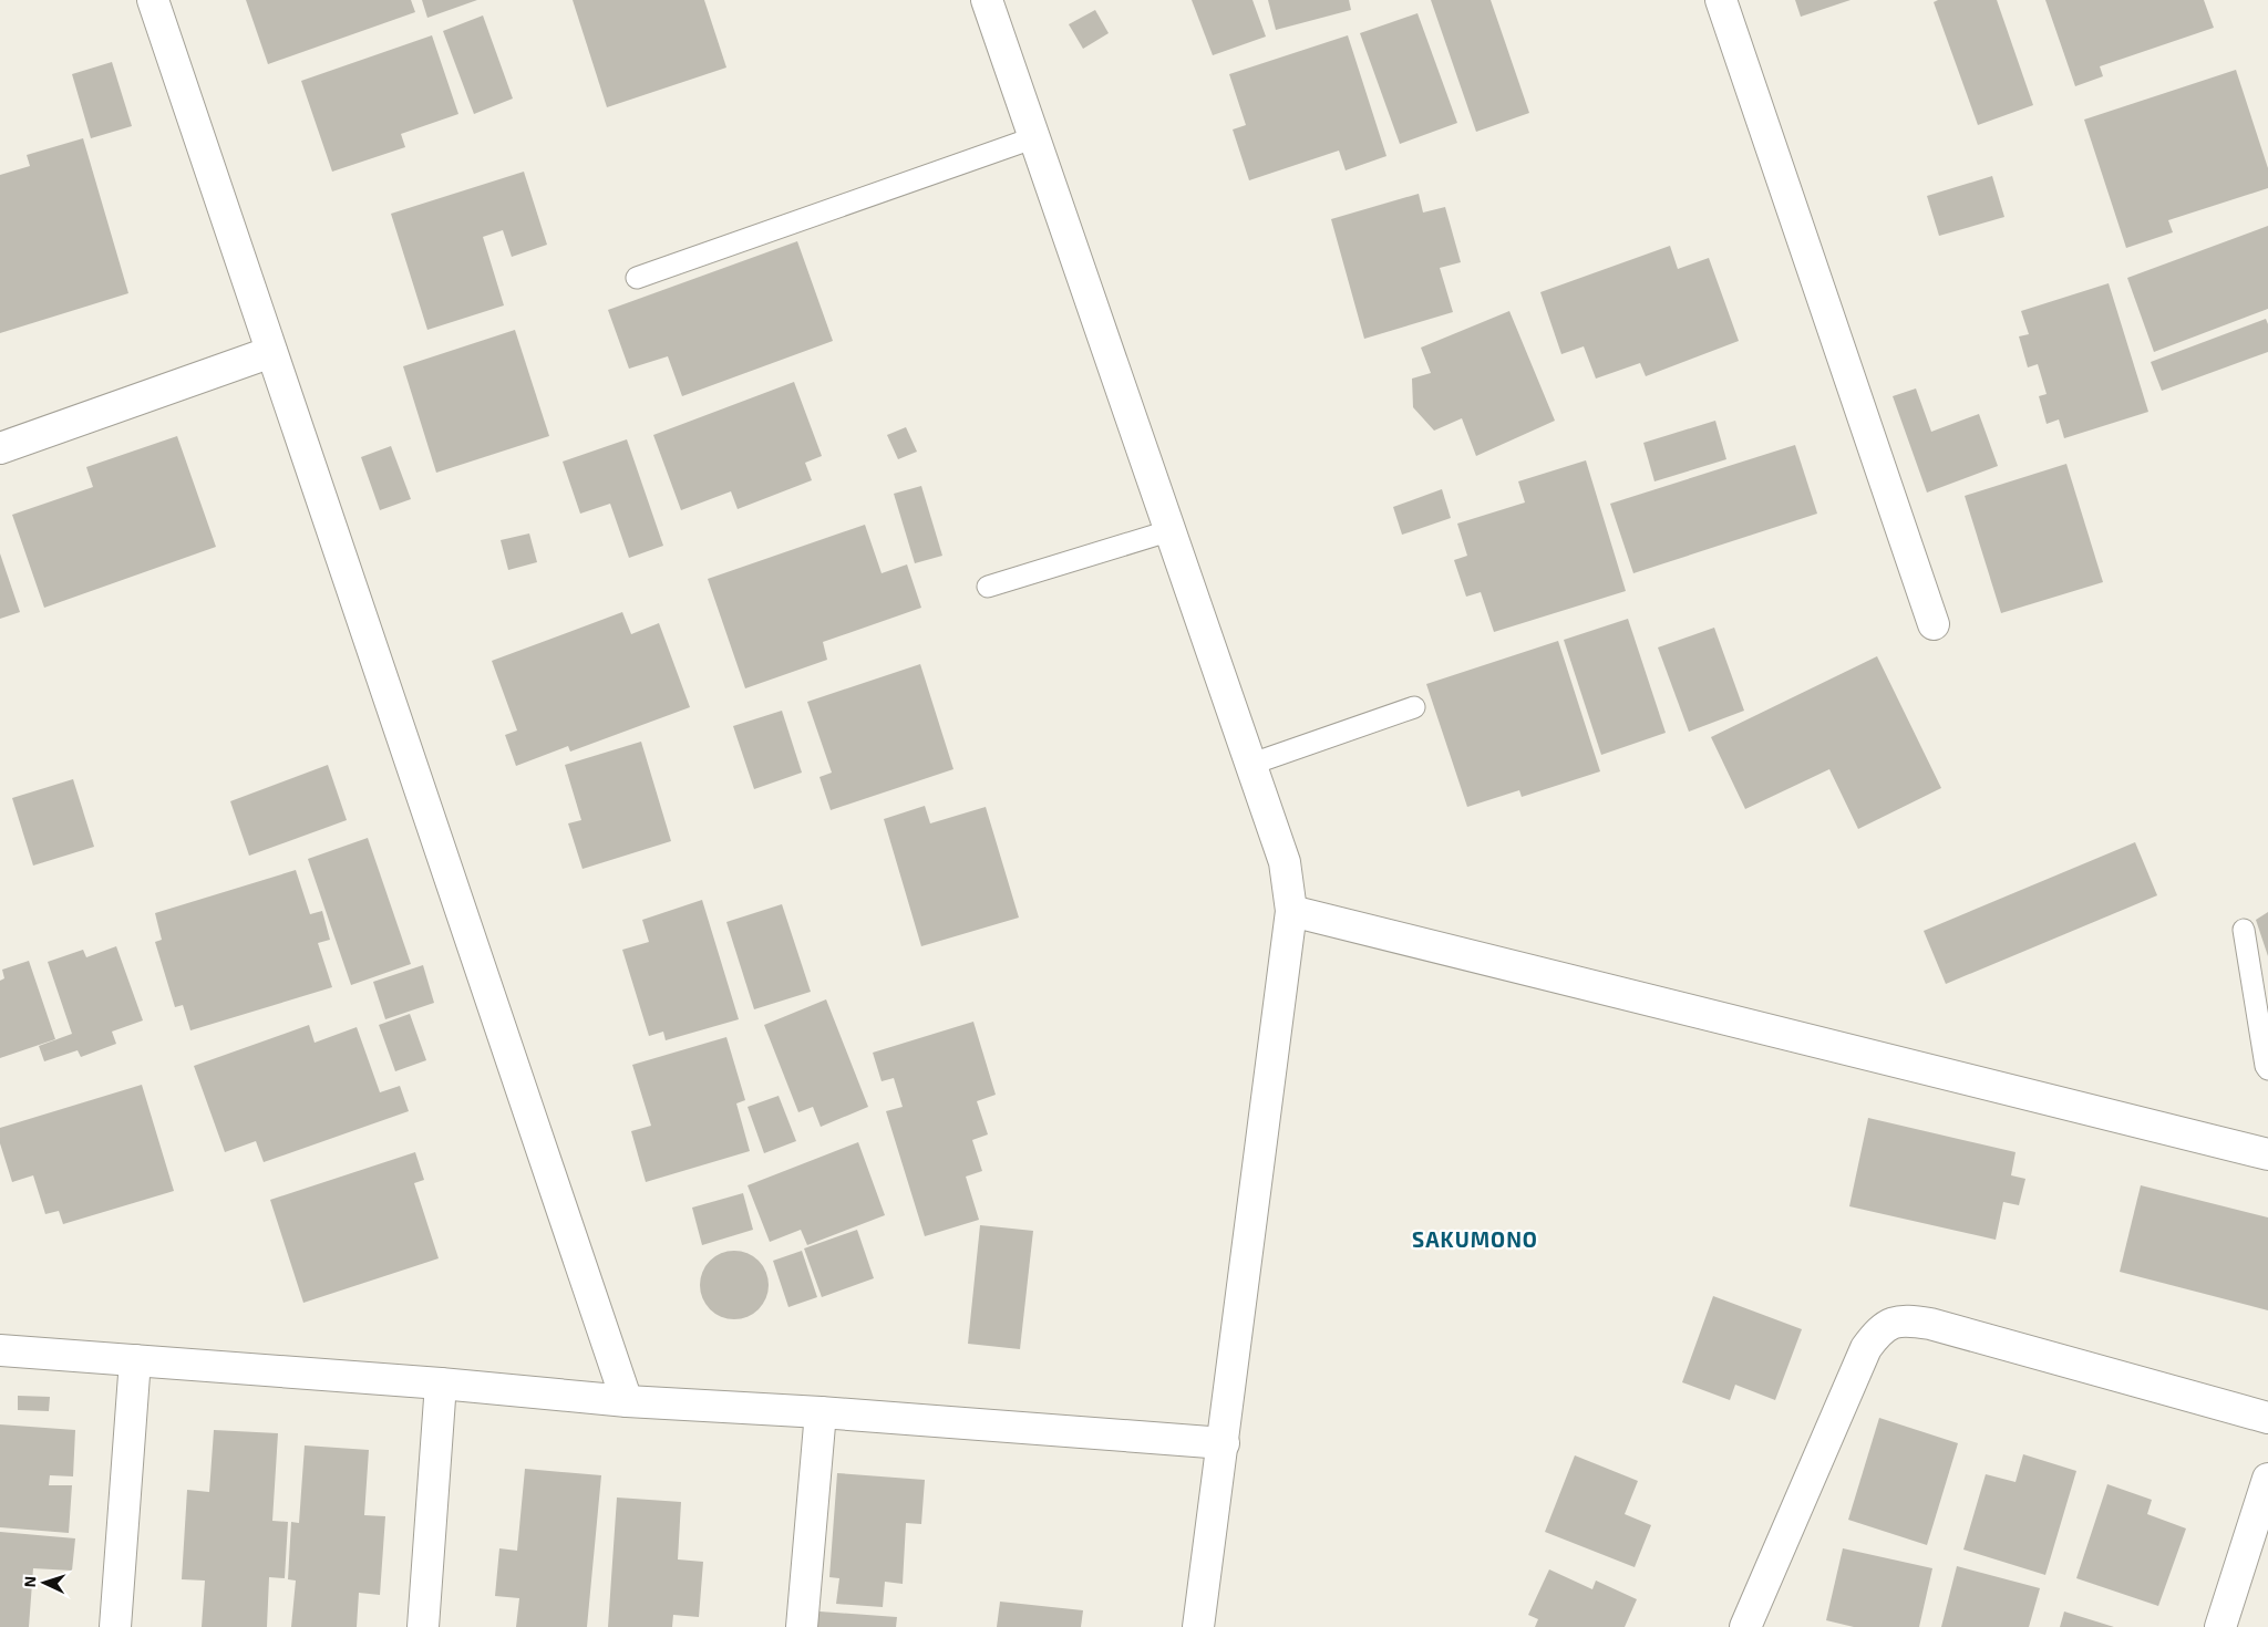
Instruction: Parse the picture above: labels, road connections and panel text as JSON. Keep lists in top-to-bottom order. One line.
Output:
{"districts":["SAKUMONO"],"north":"left"}
